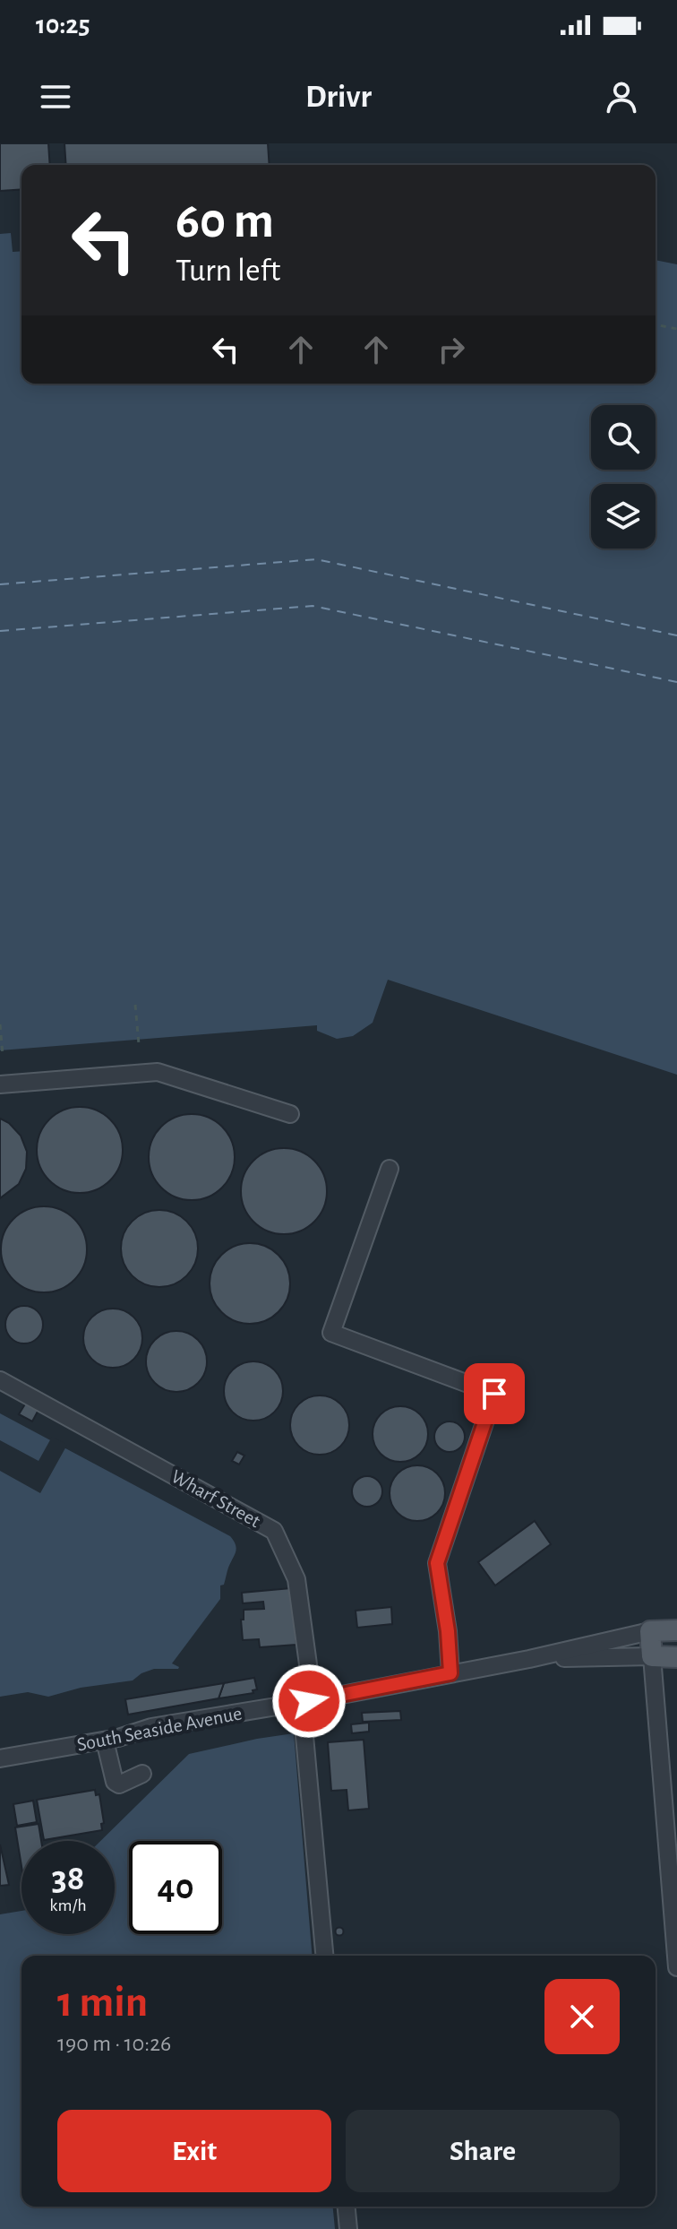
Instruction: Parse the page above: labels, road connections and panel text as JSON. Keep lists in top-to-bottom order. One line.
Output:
{"streets":{"street":["Wharf Street","South Seaside Avenue"]},"crossings":[["Wharf Street","South Seaside Avenue"]],"page":{"status":"10:25","header":"Drivr","turn":["60 m","Turn left"],"speed":"38 km/h","limit":"40","heading":["1 min","190 m · 10:26"],"buttons":["Exit","Share"]}}
